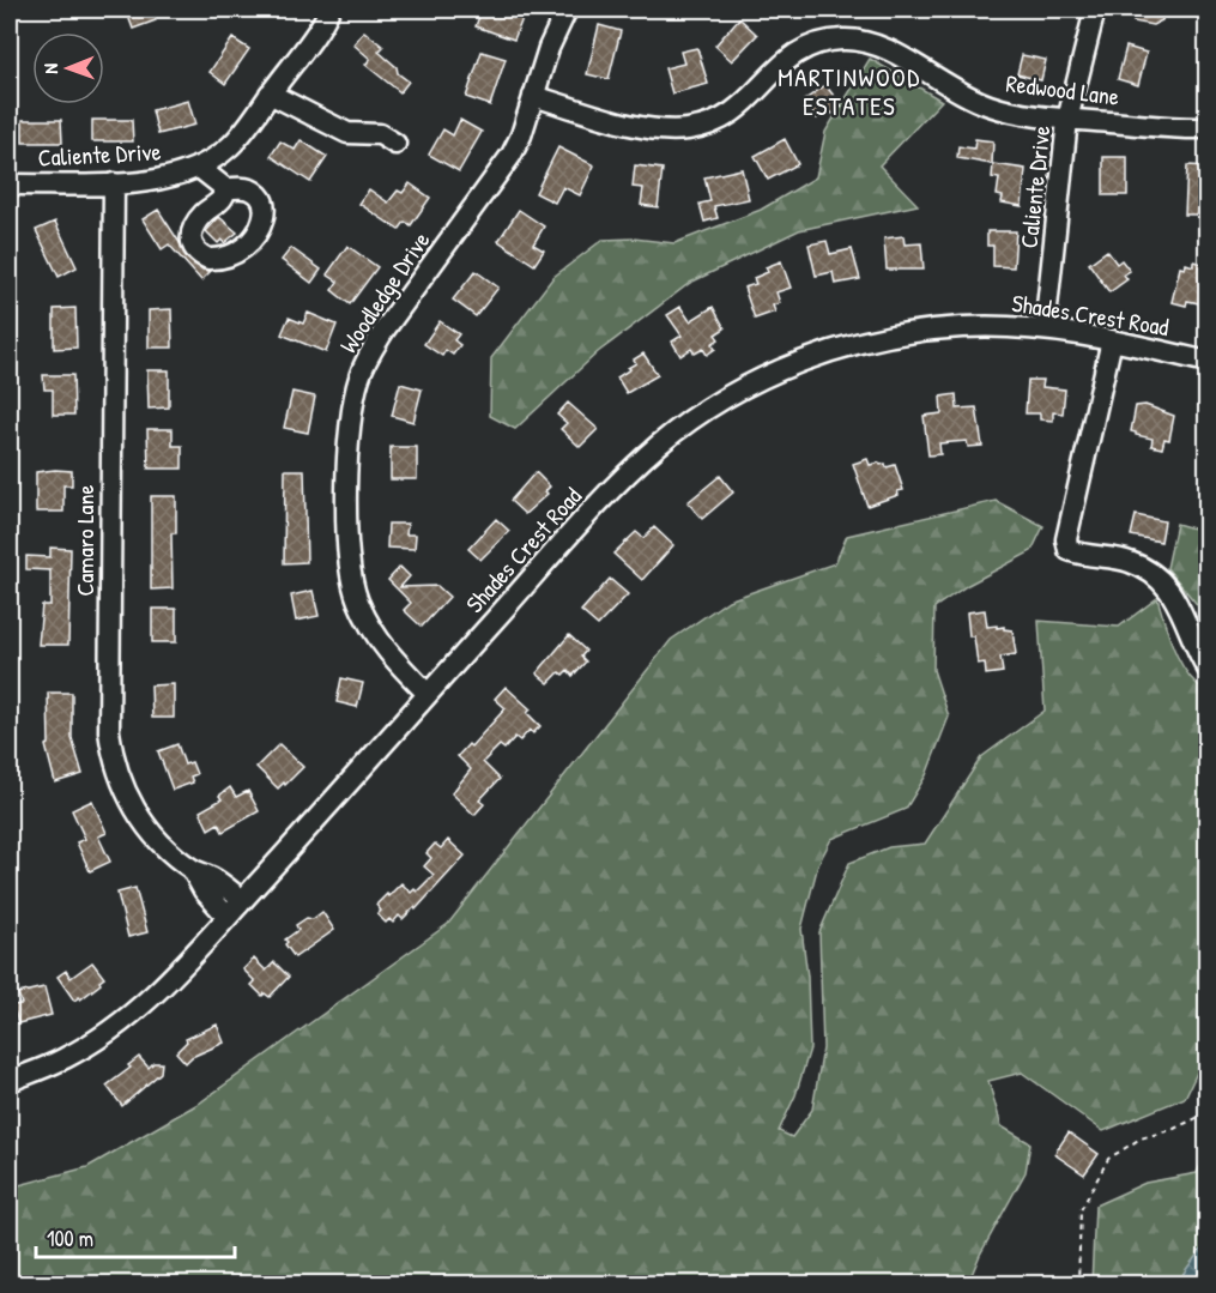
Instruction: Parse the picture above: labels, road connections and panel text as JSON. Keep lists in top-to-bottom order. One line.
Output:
{"streets":{"street":["Redwood Lane","Caliente Drive","Woodledge Drive","Shades Crest Road","Camaro Lane"]},"crossings":[["Redwood Lane","Caliente Drive"],["Redwood Lane","Woodledge Drive"],["Caliente Drive","Shades Crest Road"],["Caliente Drive","Camaro Lane"],["Woodledge Drive","Shades Crest Road"],["Shades Crest Road","Camaro Lane"]],"districts":["MARTINWOOD ESTATES"],"scale_bar":"100 m","north":"left"}
